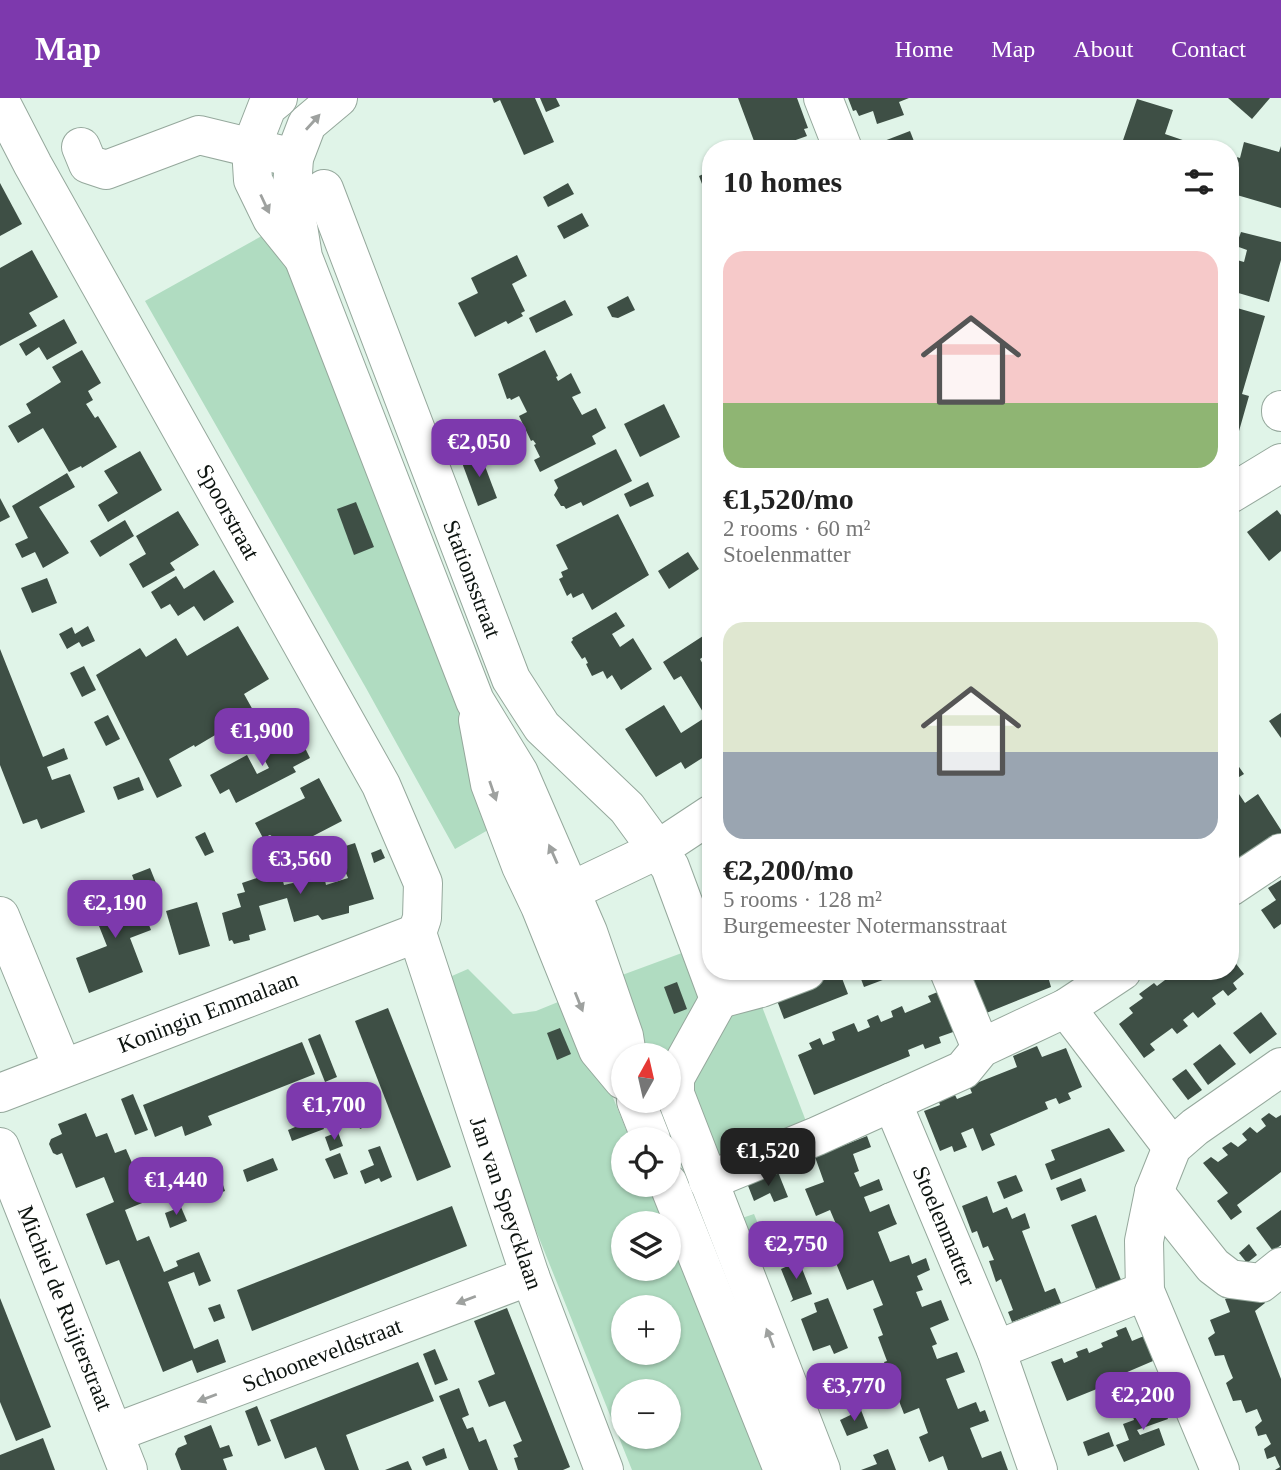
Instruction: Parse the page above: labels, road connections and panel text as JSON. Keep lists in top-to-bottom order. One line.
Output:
{"streets":{"street":["Spoorstraat","Stationsstraat","Koningin Emmalaan","Jan van Speycklaan","Stoelenmatter","Michiel de Ruijterstraat","Schooneveldstraat"]},"crossings":[["Spoorstraat","Koningin Emmalaan"],["Spoorstraat","Jan van Speycklaan"],["Koningin Emmalaan","Jan van Speycklaan"],["Jan van Speycklaan","Schooneveldstraat"],["Michiel de Ruijterstraat","Schooneveldstraat"]],"one_way":["Schooneveldstraat"],"north":"top","page":{"header":"Map","nav":["Home","Map","About","Contact"],"heading":"10 homes","list":[{"name":"€1,520/mo","note":"2 rooms · 60 m² · Stoelenmatter"},{"name":"€2,200/mo","note":"5 rooms · 128 m² · Burgemeester Notermansstraat"}],"price":["€2,050","€1,900","€3,560","€2,190","€1,700","€1,520","€1,440","€2,750","€3,770","€2,200"],"map_buttons":["+","−"]}}
